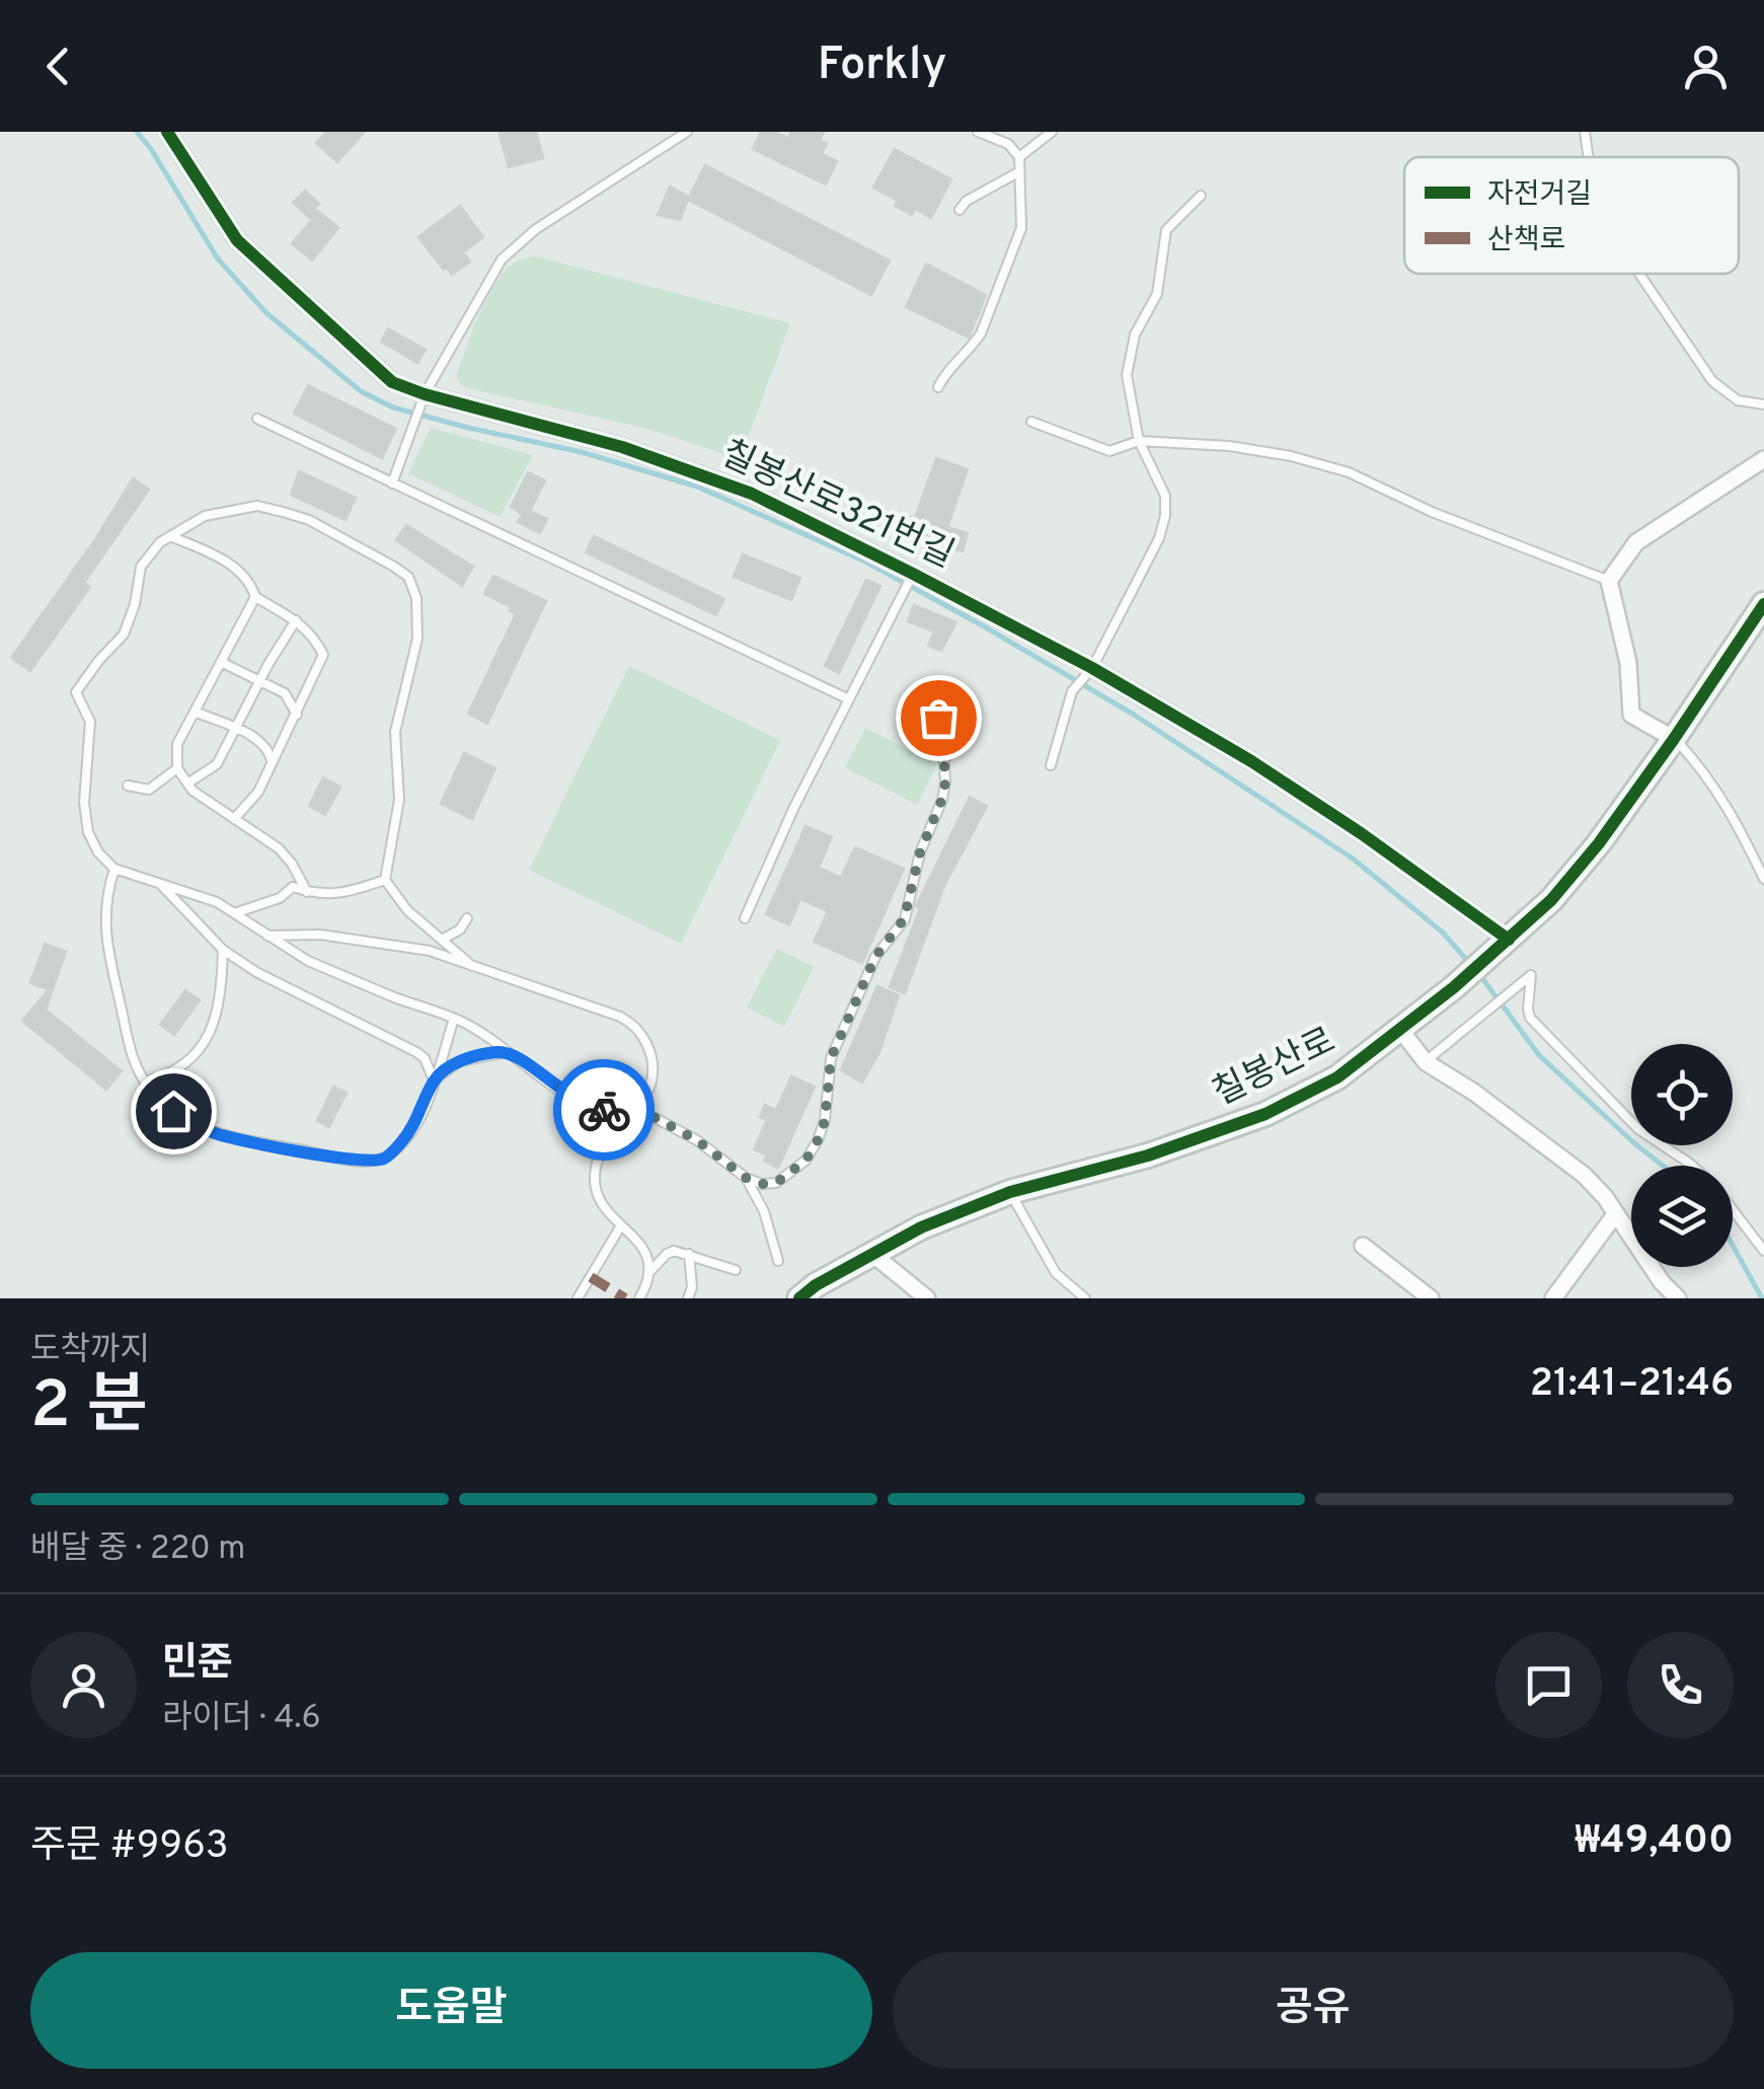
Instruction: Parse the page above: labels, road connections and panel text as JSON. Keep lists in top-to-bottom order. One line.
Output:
{"streets":{"street":["칠봉산로321번길","칠봉산로"]},"crossings":[["칠봉산로321번길","칠봉산로"]],"legend":["자전거길","산책로"],"page":{"header":"Forkly","heading":["2 분","도착까지","21:41–21:46"],"panel":["민준","라이더 · 4.6","주문 #9963","₩49,400"],"bar":"배달 중 · 220 m","buttons":["도움말","공유"]}}
